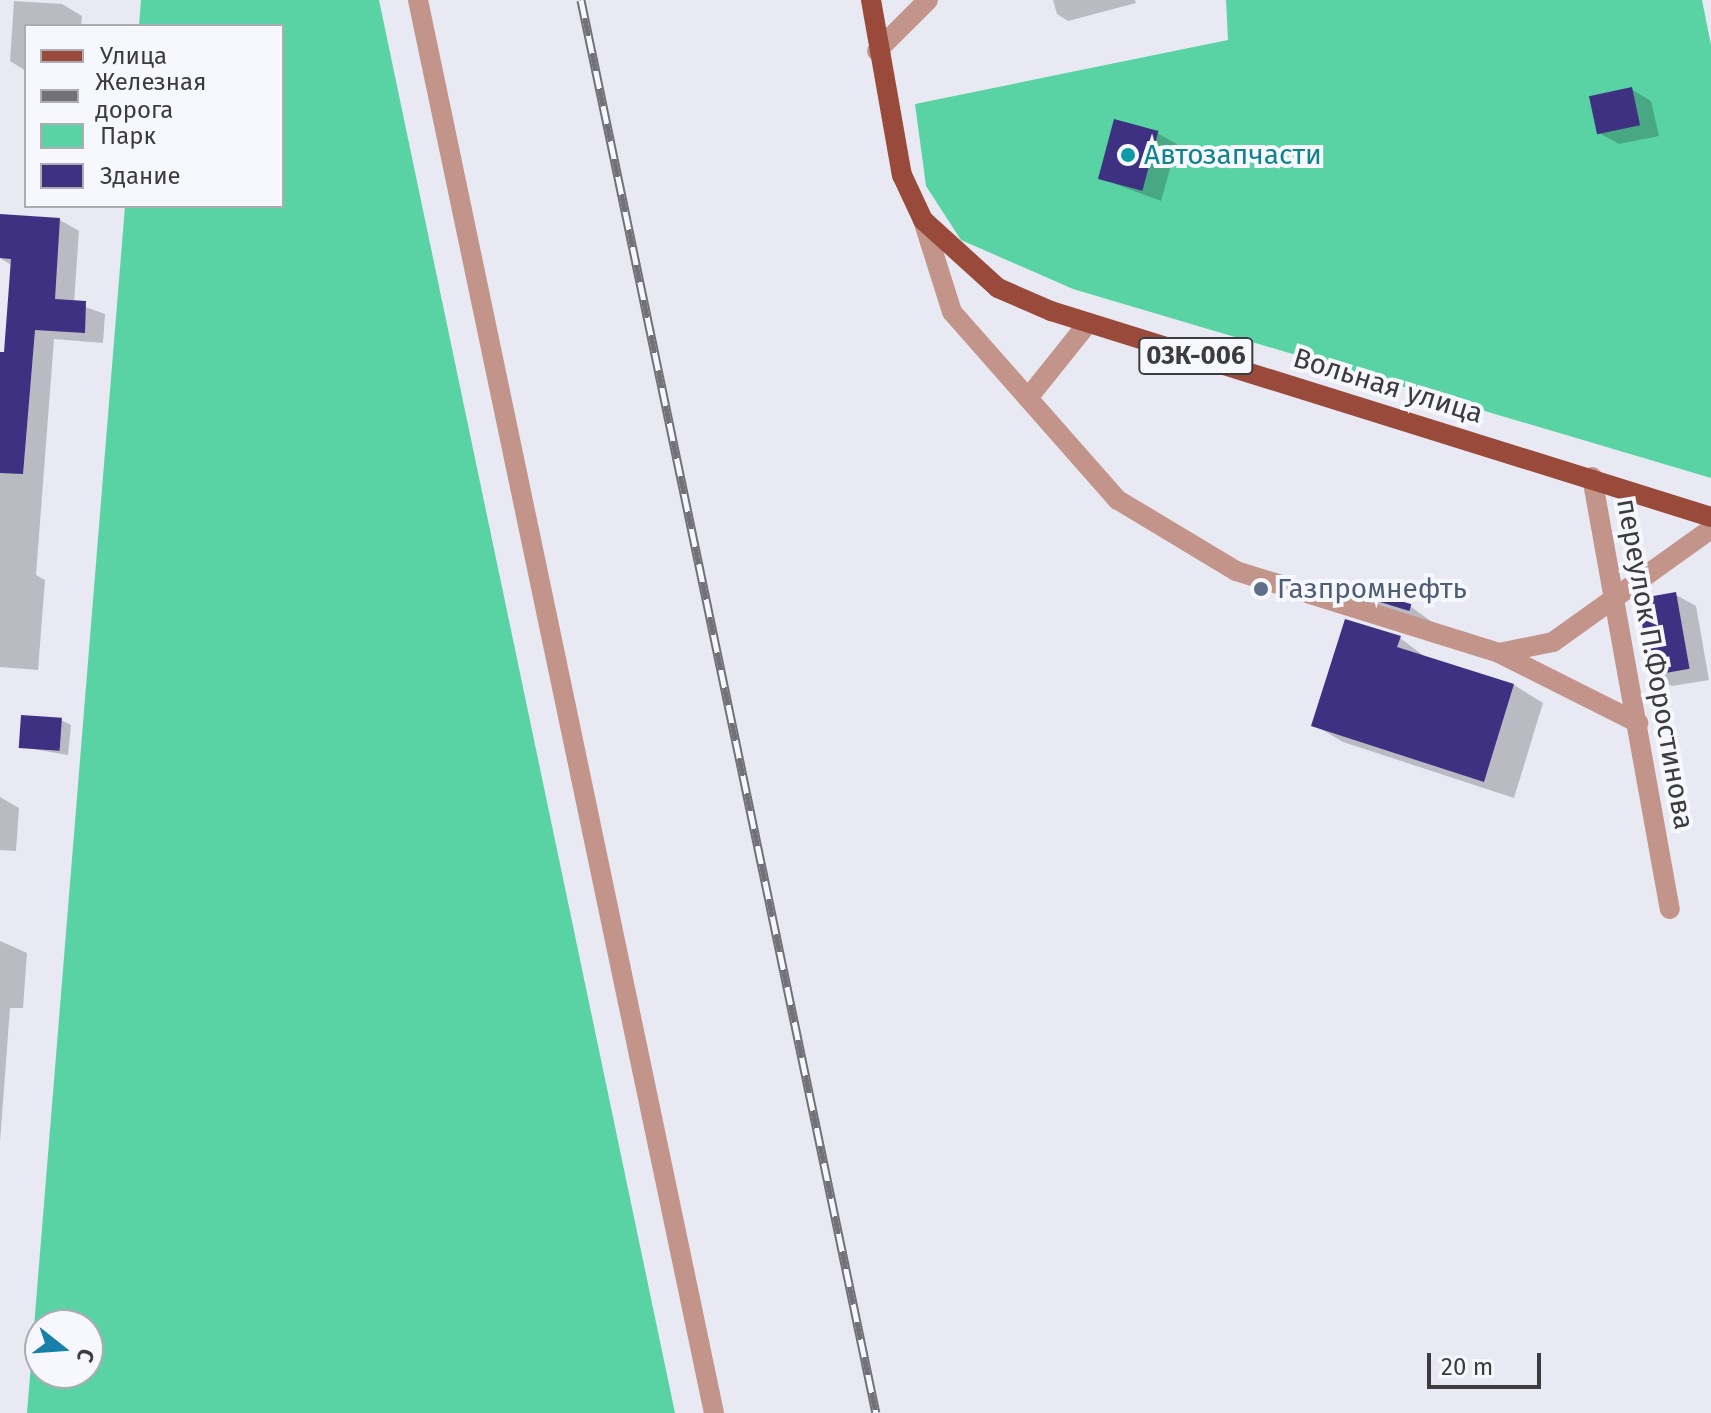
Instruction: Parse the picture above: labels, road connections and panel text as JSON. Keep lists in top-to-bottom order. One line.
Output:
{"streets":{"main road":["03К-006","Вольная улица"],"street":["переулок П.Форостинова"]},"crossings":[["Вольная улица","переулок П.Форостинова"]],"places":["Автозапчасти","Газпромнефть"],"legend":["Улица","Железная дорога","Парк","Здание"],"scale_bar":"20 m","north":"right"}
